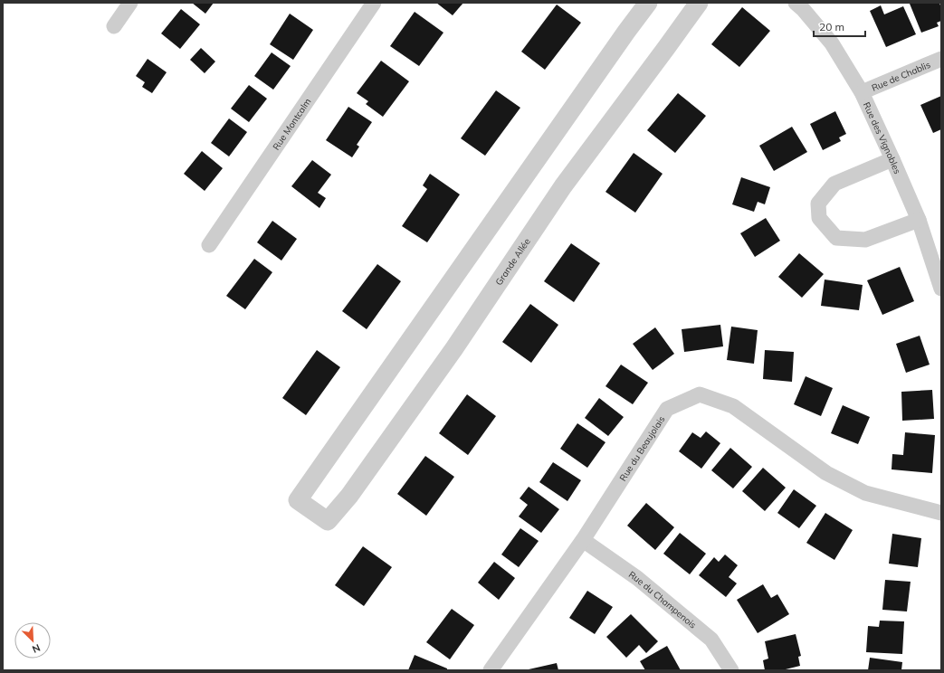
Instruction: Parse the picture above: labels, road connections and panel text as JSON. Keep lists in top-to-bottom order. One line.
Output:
{"streets":{"street":["Rue de Chablis","Rue Montcalm","Rue des Vignobles","Grande Allée","Rue du Beaujolais","Rue du Champenois"]},"crossings":[["Rue de Chablis","Rue des Vignobles"],["Rue du Beaujolais","Rue du Champenois"]],"scale_bar":"20 m","north":"bottom right"}
